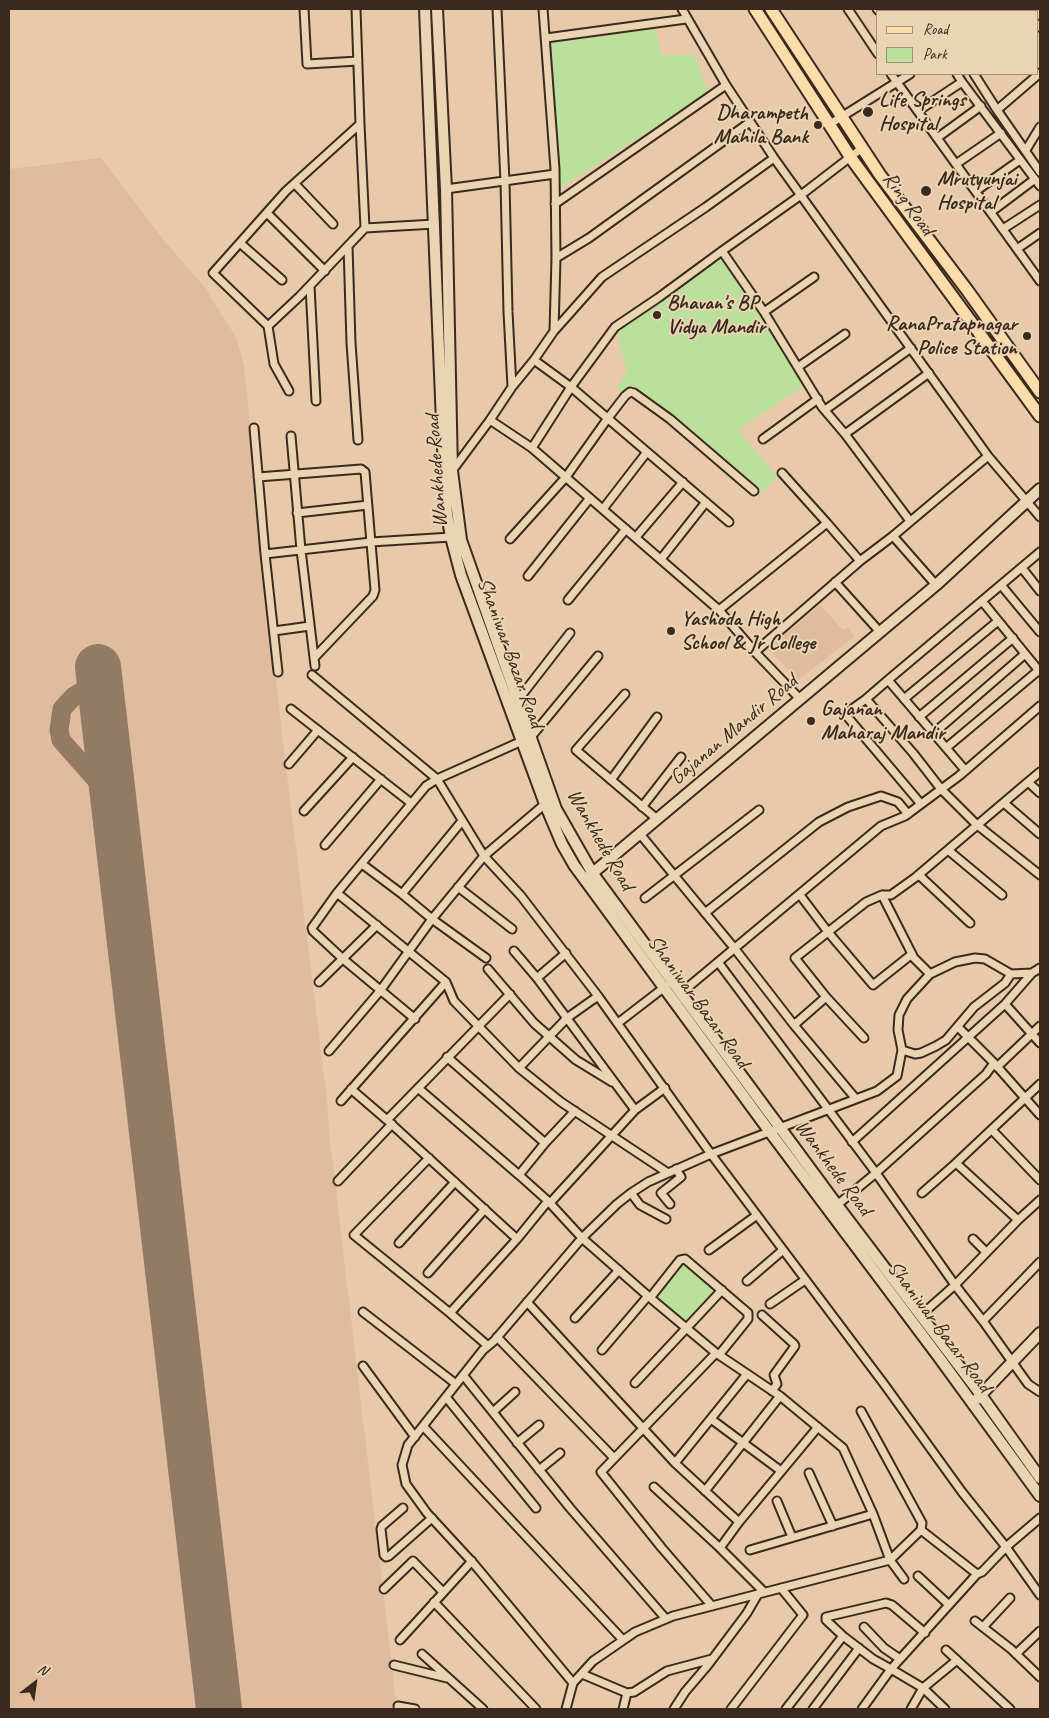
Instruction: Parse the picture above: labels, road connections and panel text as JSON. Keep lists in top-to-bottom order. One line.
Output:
{"streets":{"main road":["Ring Road","Wankhede Road","Shaniwar Bazar Road","Gajanan Mandir Road"]},"crossings":[["Wankhede Road","Shaniwar Bazar Road"],["Wankhede Road","Gajanan Mandir Road"],["Shaniwar Bazar Road","Gajanan Mandir Road"]],"places":["Life Springs Hospital","Dharampeth Mahila Bank","Mrutyunjai Hospital","Bhavan's BP Vidya Mandir","RanaPratapnagar Police Station","Yashoda High School & Jr College","Gajanan Maharaj Mandir"],"legend":["Road","Park"],"north":"top right"}
